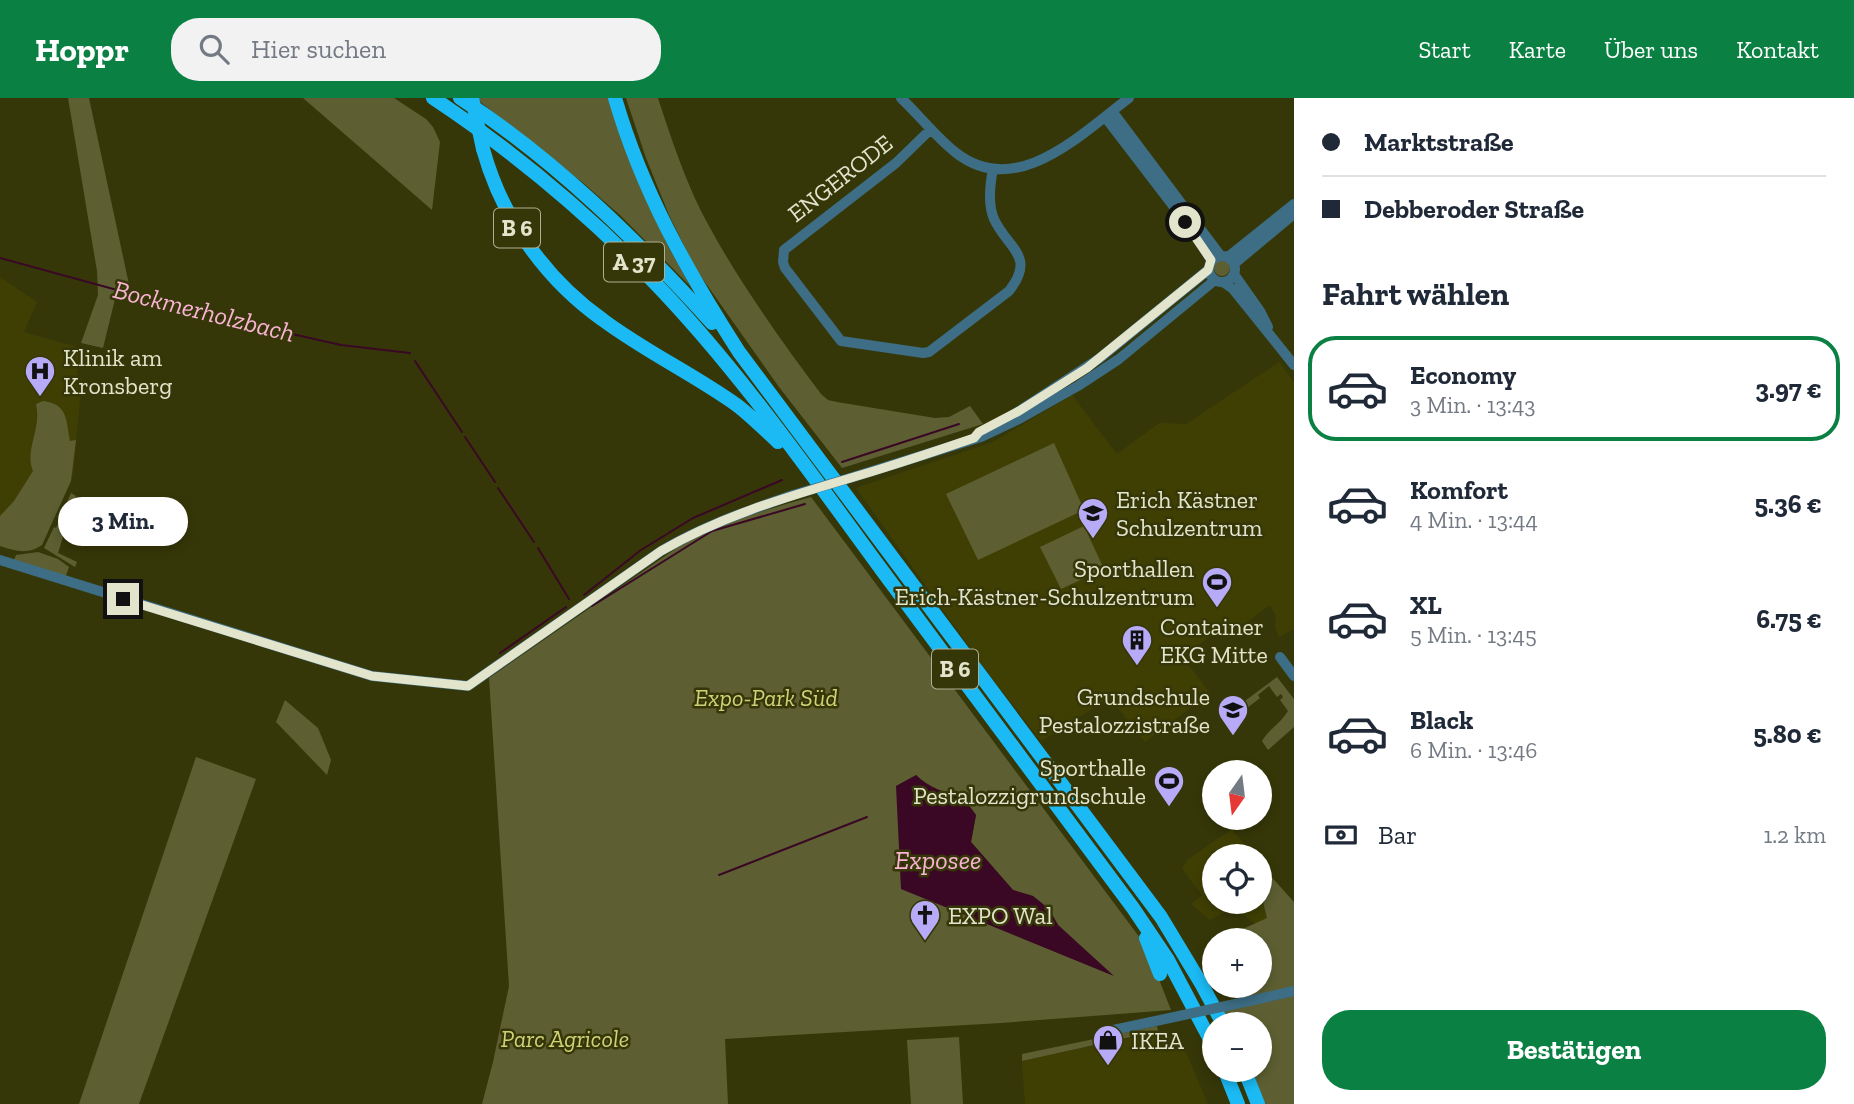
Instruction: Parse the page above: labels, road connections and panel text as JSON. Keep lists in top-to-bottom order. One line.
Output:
{"streets":{"highway":["B 6","A 37"],"street":["ENGERODE"]},"crossings":[["B 6","A 37"]],"water":["Bockmerholzbach","Exposee"],"parks":["Expo-Park Süd","Parc Agricole"],"places":{"hospital":["Klinik am Kronsberg"],"school or university":["Erich Kästner Schulzentrum","Grundschule Pestalozzistraße"],"sports":["Sporthallen Erich-Kästner-Schulzentrum","Sporthalle Pestalozzigrundschule"],"building":["Container EKG Mitte"],"church":["EXPO Wal"],"shop":["IKEA"]},"north":"bottom","page":{"header":"Hoppr","search":"Hier suchen","nav":["Start","Karte","Über uns","Kontakt"],"banner":["Marktstraße","Debberoder Straße"],"heading":"Fahrt wählen","list":[{"name":"Economy","note":"3 Min. · 13:43","value":"3.97 €"},{"name":"Komfort","note":"4 Min. · 13:44","value":"5.36 €"},{"name":"XL","note":"5 Min. · 13:45","value":"6.75 €"},{"name":"Black","note":"6 Min. · 13:46","value":"5.80 €"}],"bubble":"3 Min.","map_buttons":["+","−"],"pay":["Bar","1.2 km"],"buttons":"Bestätigen"}}
